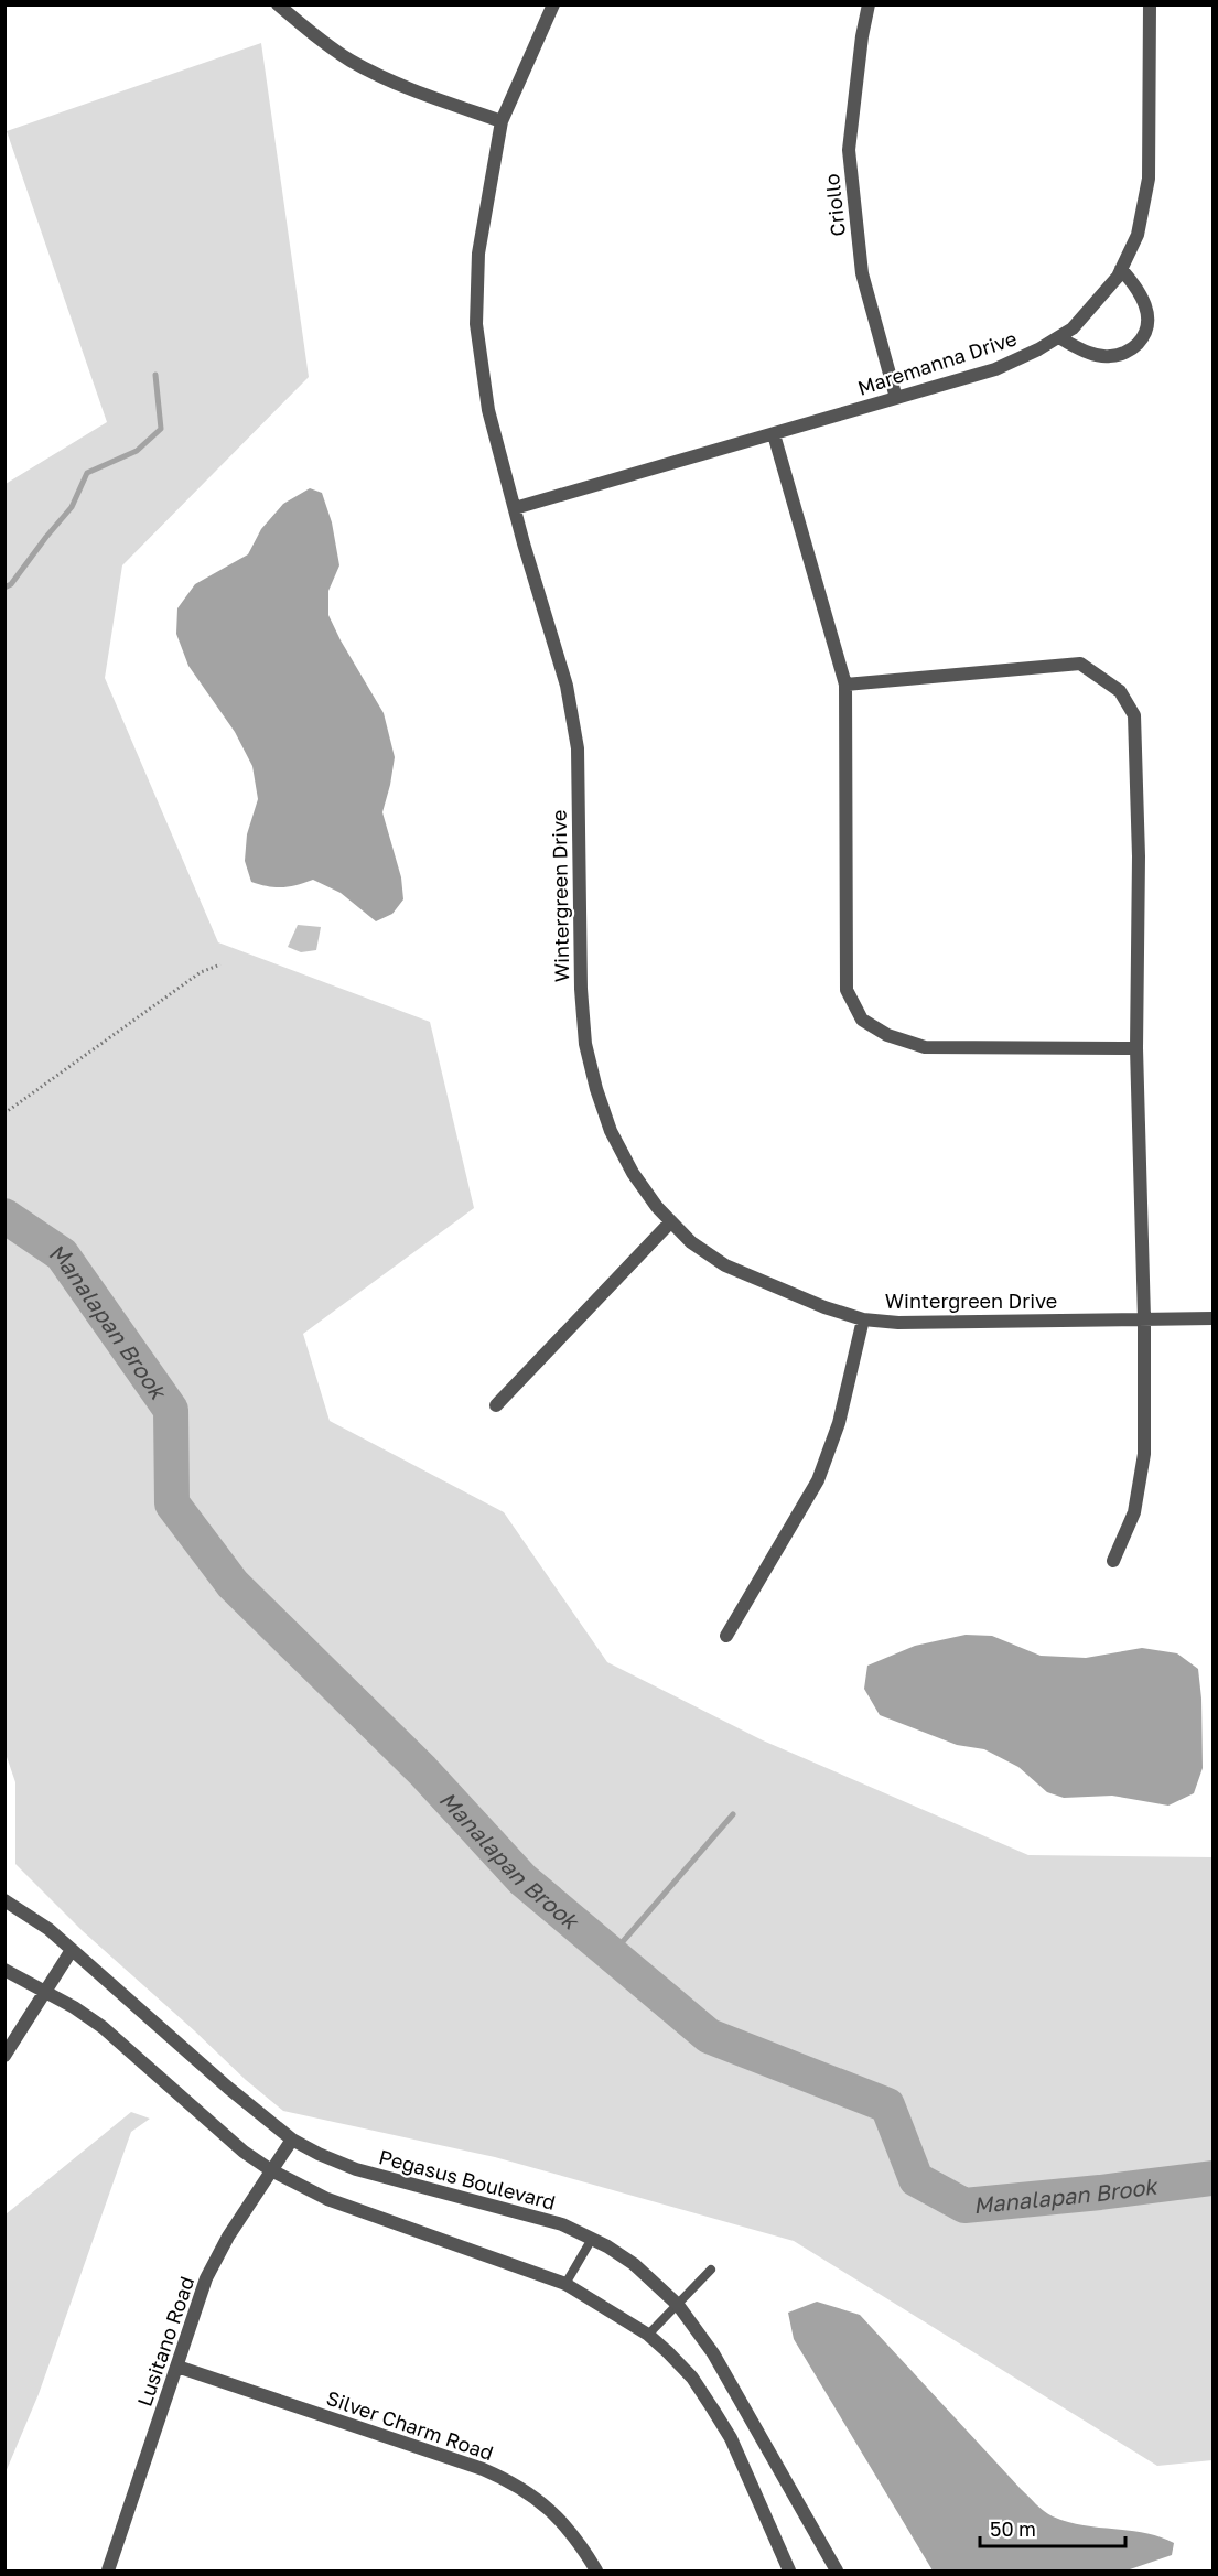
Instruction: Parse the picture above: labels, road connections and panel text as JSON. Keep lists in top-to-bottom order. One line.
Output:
{"streets":{"street":["Criollo","Maremanna Drive","Wintergreen Drive","Pegasus Boulevard","Lusitano Road","Silver Charm Road"]},"crossings":[["Criollo","Maremanna Drive"],["Maremanna Drive","Wintergreen Drive"],["Pegasus Boulevard","Lusitano Road"],["Lusitano Road","Silver Charm Road"]],"water":["Manalapan Brook"],"scale_bar":"50 m"}
